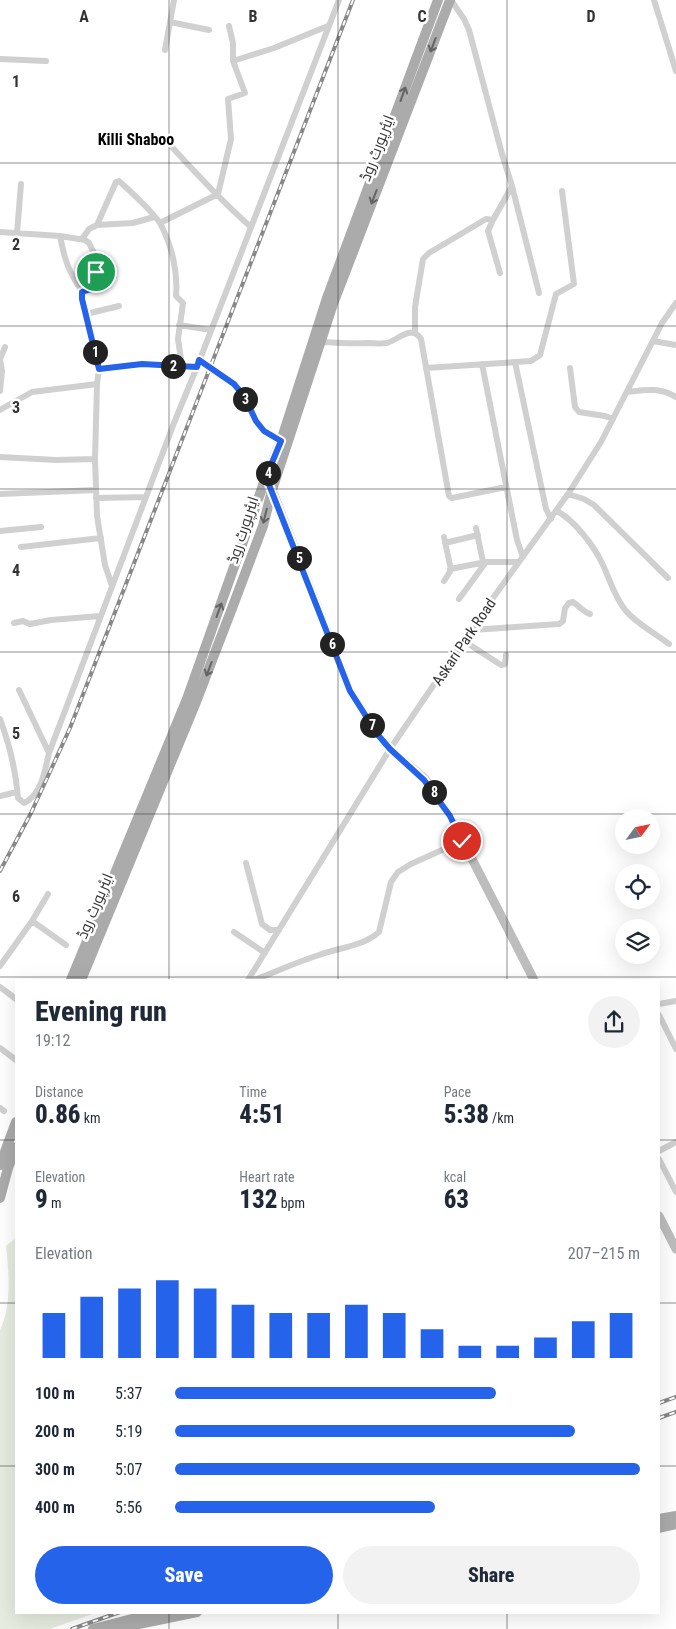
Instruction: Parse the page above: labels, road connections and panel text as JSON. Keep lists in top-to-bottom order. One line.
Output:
{"streets":{"main road":["ایئرپورٹ روڈ"],"street":["Askari Park Road"]},"districts":["Killi Shaboo"],"north":"top right","page":{"pins":["1","2","3","4","5","6","7","8"],"heading":["Evening run","19:12"],"stats":[["Distance","0.86 km"],["Time","4:51"],["Pace","5:38 /km"],["Elevation","9 m"],["Heart rate","132 bpm"],["kcal","63"]],"chart":["Elevation","207–215 m"],"list":[{"name":"100 m","note":"5:37"},{"name":"200 m","note":"5:19"},{"name":"300 m","note":"5:07"},{"name":"400 m","note":"5:56"}],"buttons":["Save","Share"]},"grid":{"columns":["A","B","C","D"],"rows":["1","2","3","4","5","6"]}}
